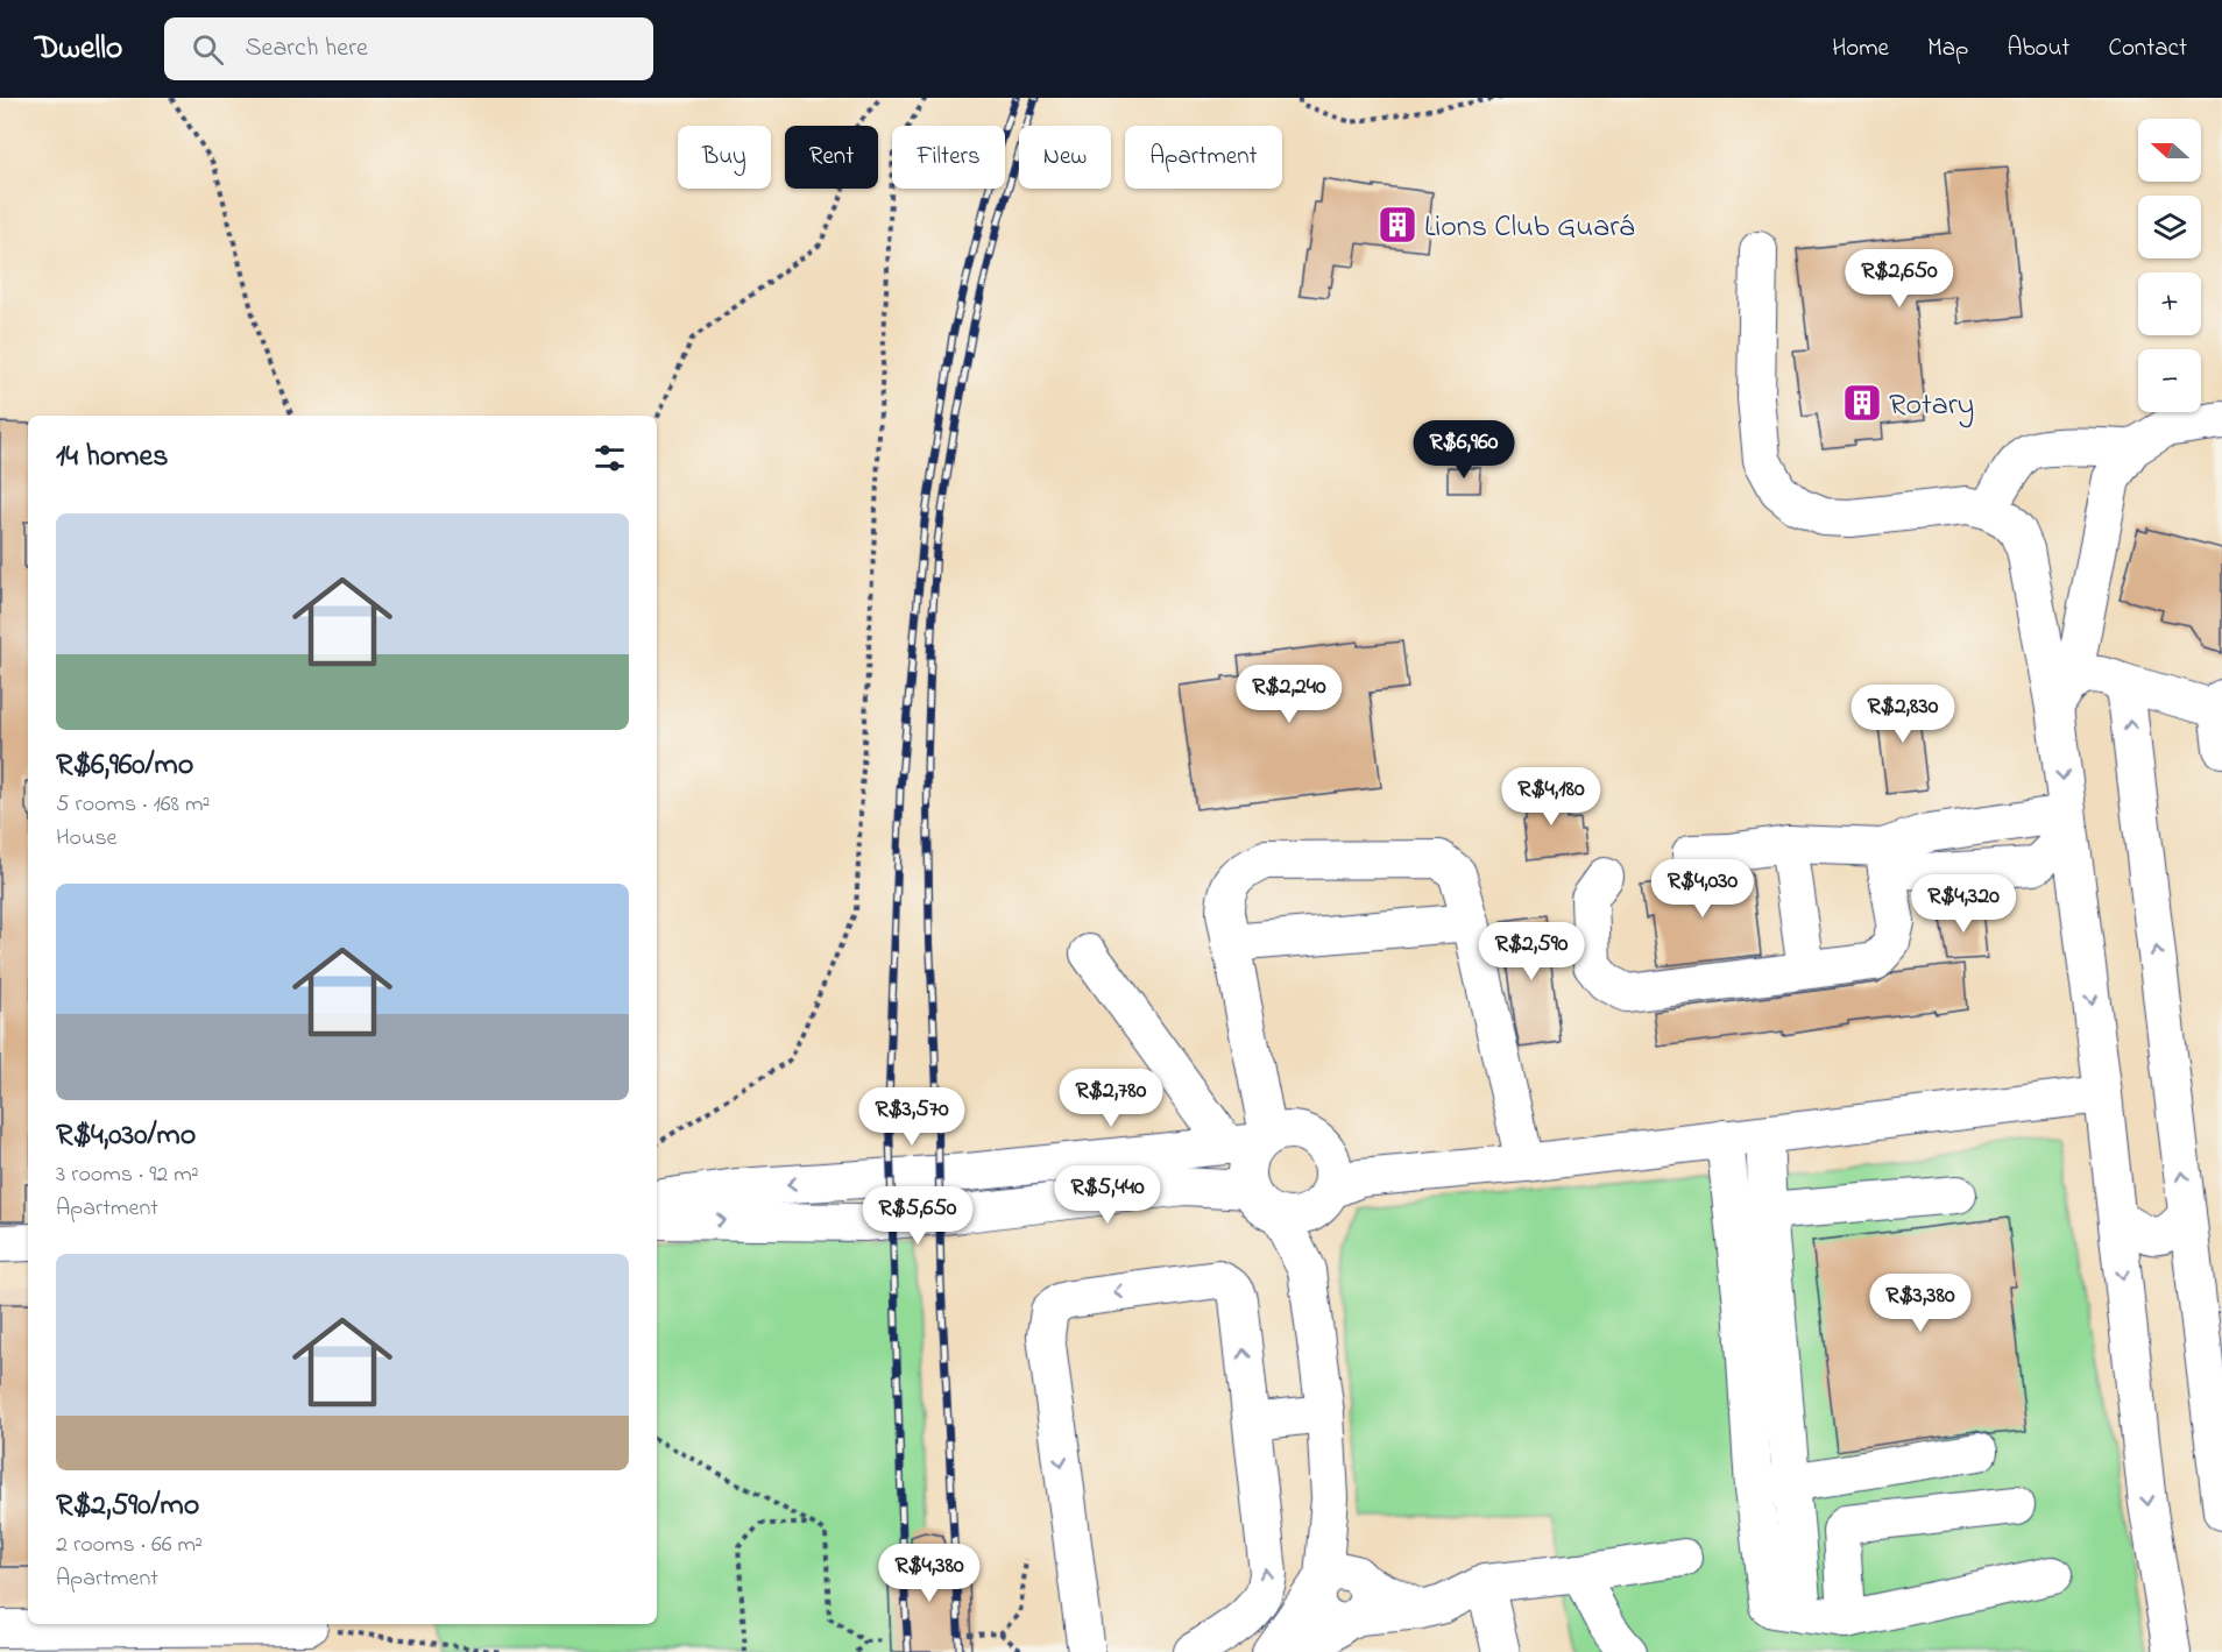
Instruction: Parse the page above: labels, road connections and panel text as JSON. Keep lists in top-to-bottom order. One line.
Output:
{"places":{"building":["Lions Club Guará","Rotary"]},"north":"left","page":{"header":"Dwello","search":"Search here","nav":["Home","Map","About","Contact"],"map_buttons":["+","−"],"chip":["Buy","Rent","Filters","New","Apartment"],"price":["R$2,650","R$6,960","R$2,240","R$2,830","R$4,180","R$4,030","R$4,320","R$2,590","R$2,780","R$3,570","R$5,440","R$5,650","R$3,380","R$4,380"],"heading":"14 homes","list":[{"name":"R$6,960/mo","note":"5 rooms · 168 m² · House"},{"name":"R$4,030/mo","note":"3 rooms · 92 m² · Apartment"},{"name":"R$2,590/mo","note":"2 rooms · 66 m² · Apartment"}]}}
